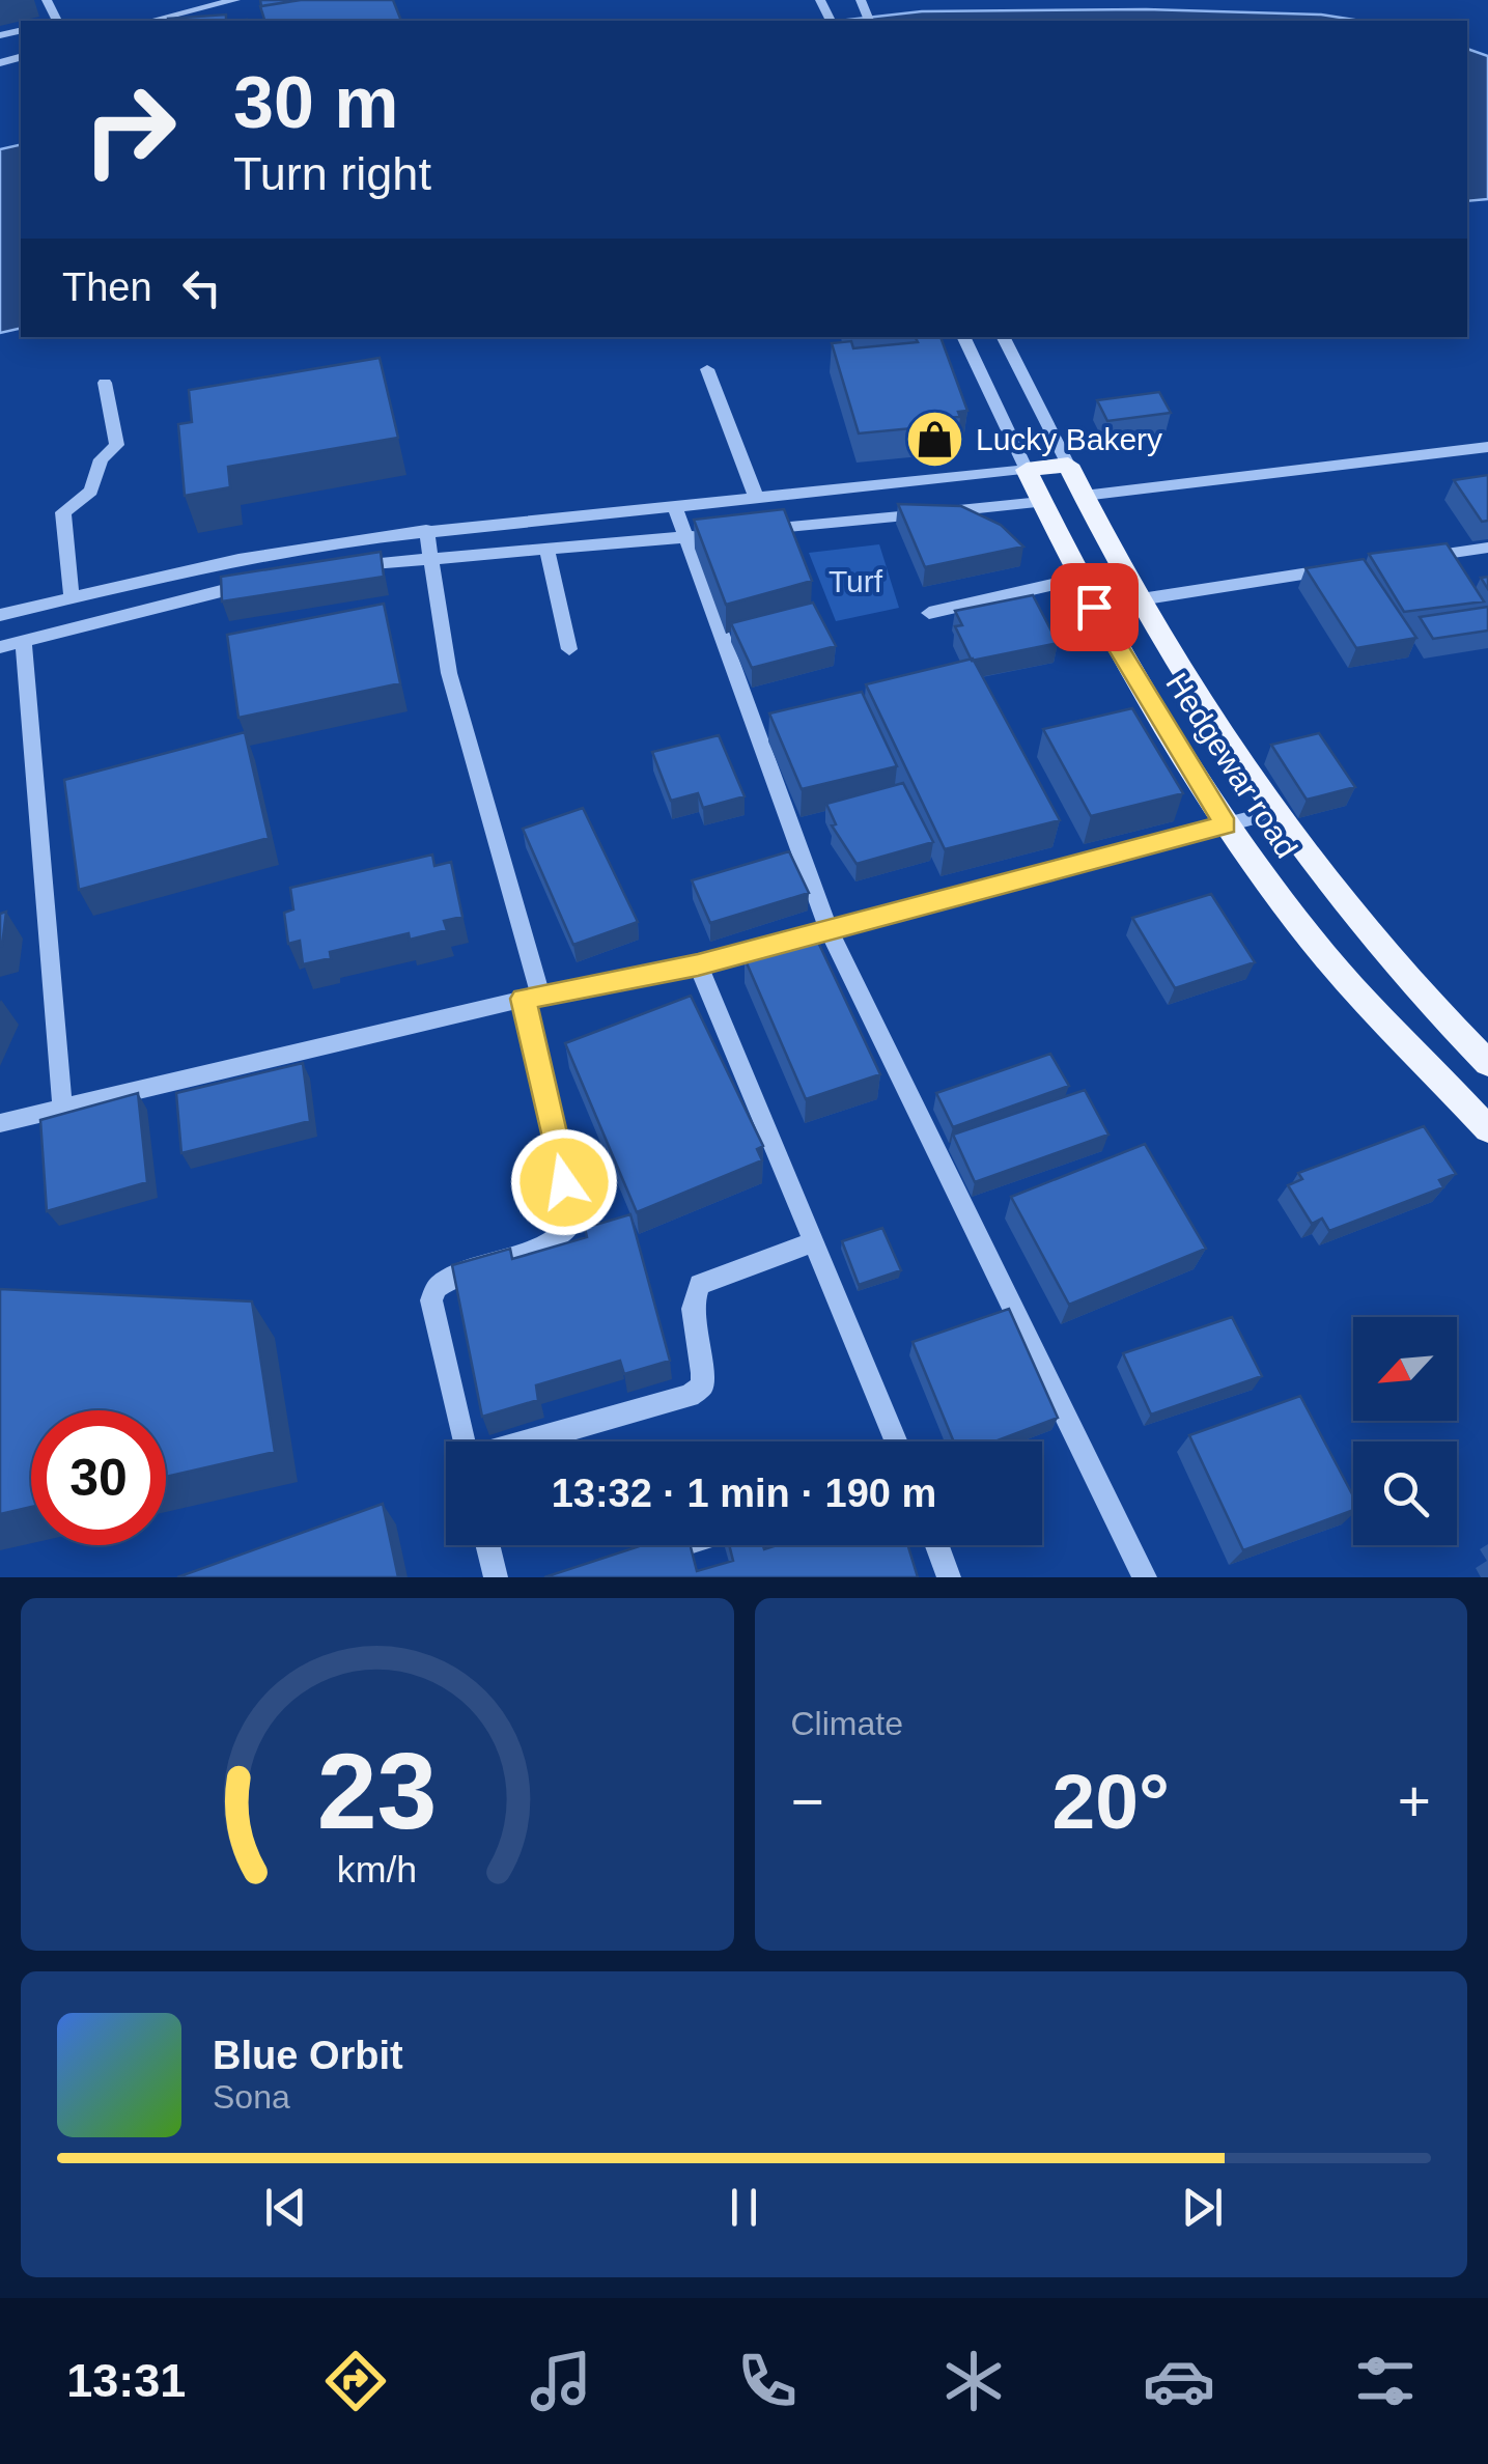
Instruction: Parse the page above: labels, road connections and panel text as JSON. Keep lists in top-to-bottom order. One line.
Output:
{"streets":{"main road":["Hedgewar road"]},"parks":["Turf"],"places":{"shop":["Lucky Bakery"]},"north":"bottom left","page":{"turn":["30 m","Turn right"],"then":"Then","limit":"30","trip":"13:32 · 1 min · 190 m","tile":"Climate","heat":["−","20°","+"],"song":["Blue Orbit","Sona"],"tabs":"13:31","gauge":["23","km/h"]}}
